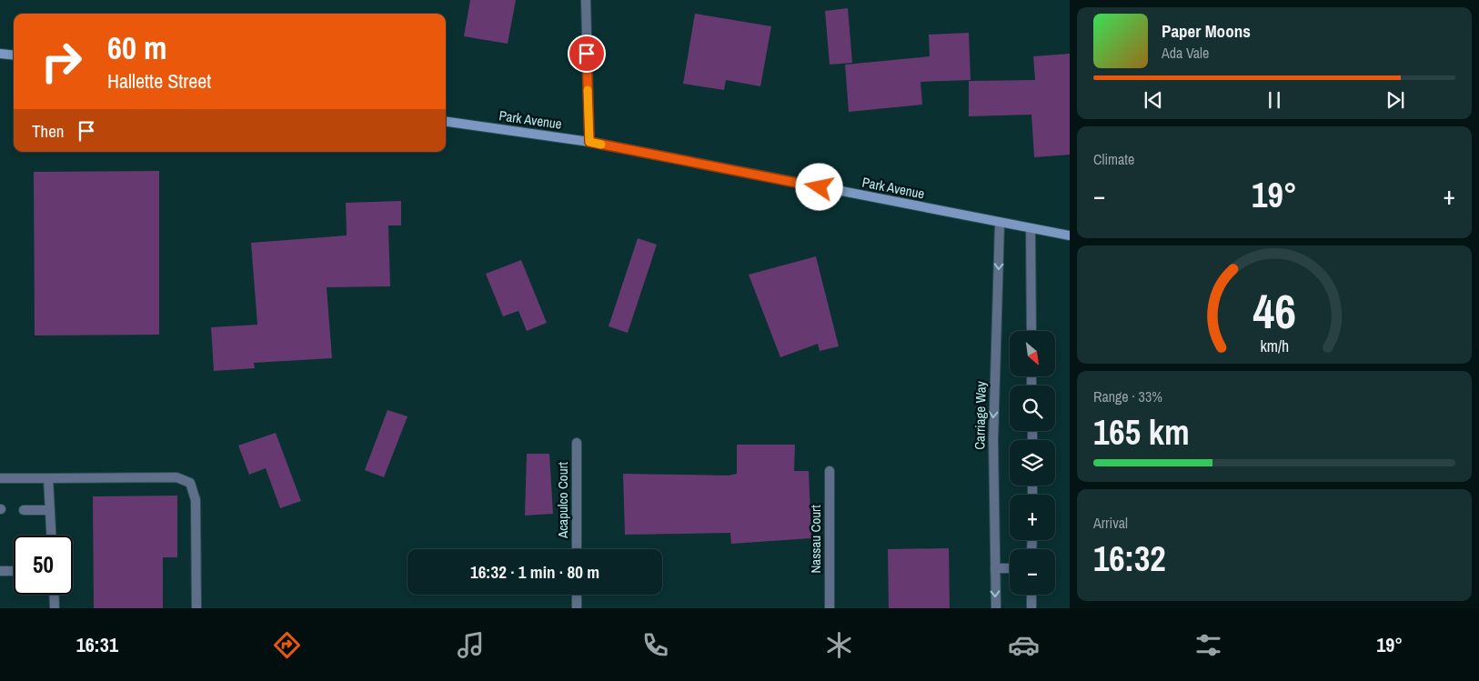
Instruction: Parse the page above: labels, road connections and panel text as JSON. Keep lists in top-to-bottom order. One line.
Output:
{"streets":{"main road":["Park Avenue"],"street":["Carriage Way","Acapulco Court","Nassau Court"]},"crossings":[["Park Avenue","Carriage Way"]],"one_way":["Carriage Way"],"north":"bottom right","page":{"turn":["60 m","Hallette Street"],"song":["Paper Moons","Ada Vale"],"then":"Then","tile":["Climate",["Range · 33%","165 km"],["Arrival","16:32"]],"heat":["−","19°","+"],"map_buttons":["+","−"],"limit":"50","trip":"16:32 · 1 min · 80 m","tabs":["16:31","19°"],"gauge":["46","km/h"]}}
